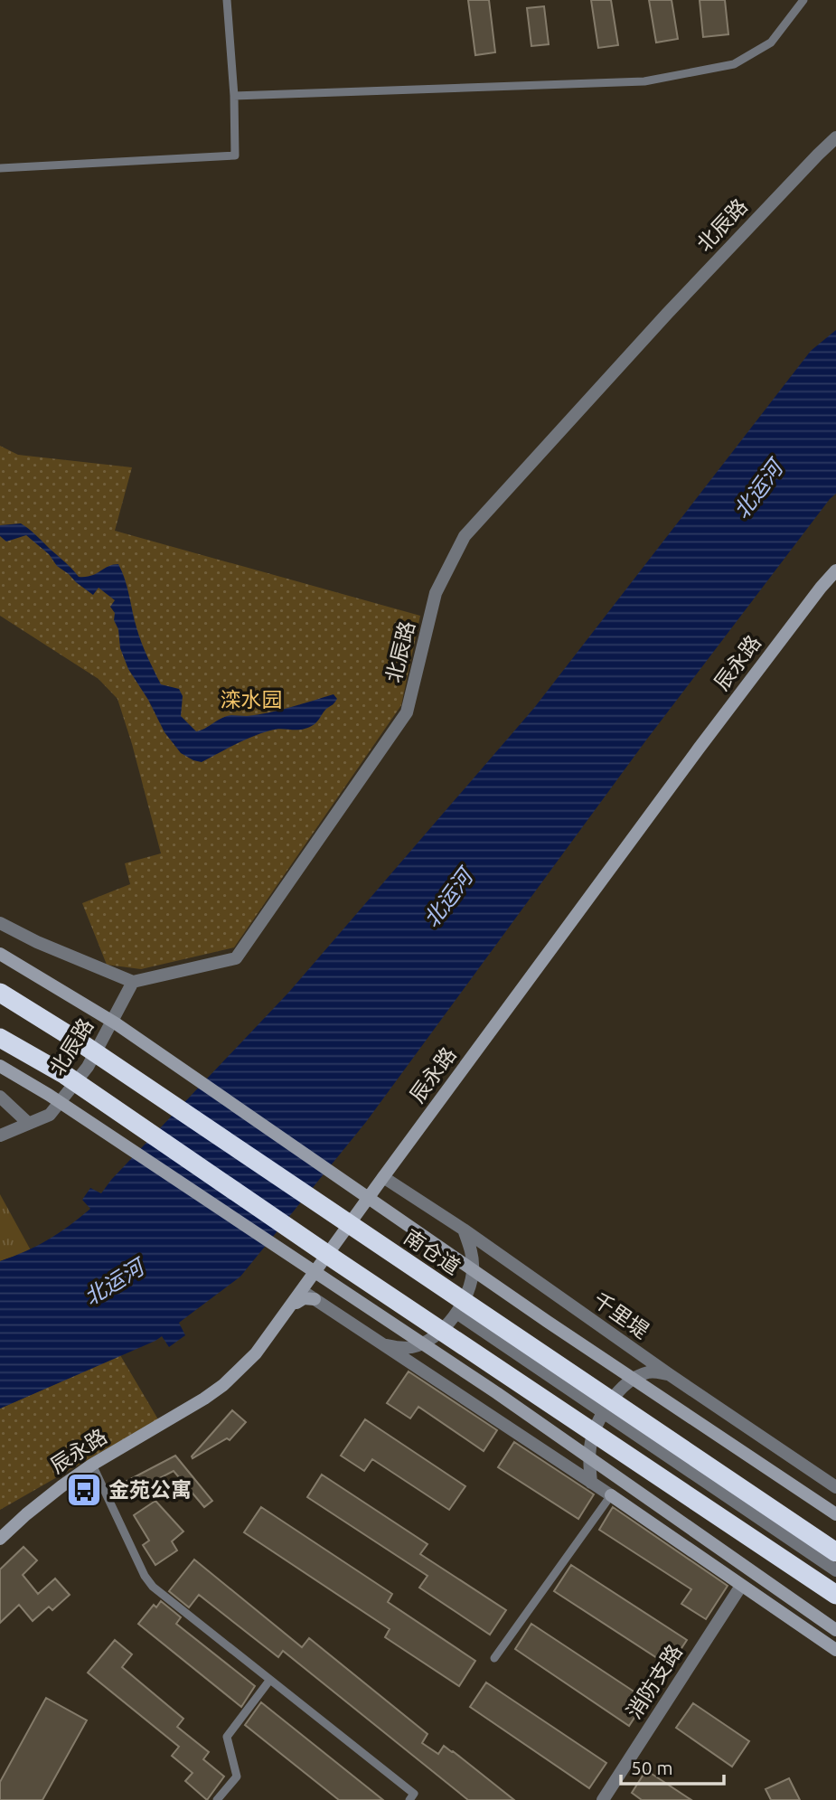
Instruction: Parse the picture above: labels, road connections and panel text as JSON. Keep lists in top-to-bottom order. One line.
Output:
{"streets":{"highway":["南仓道"],"street":["北辰路","辰永路","千里堤","消防支路"]},"crossings":[["辰永路","千里堤"]],"water":["北运河"],"parks":["滦水园"],"places":{"bus stop":["金苑公寓"]},"scale_bar":"50 m"}
